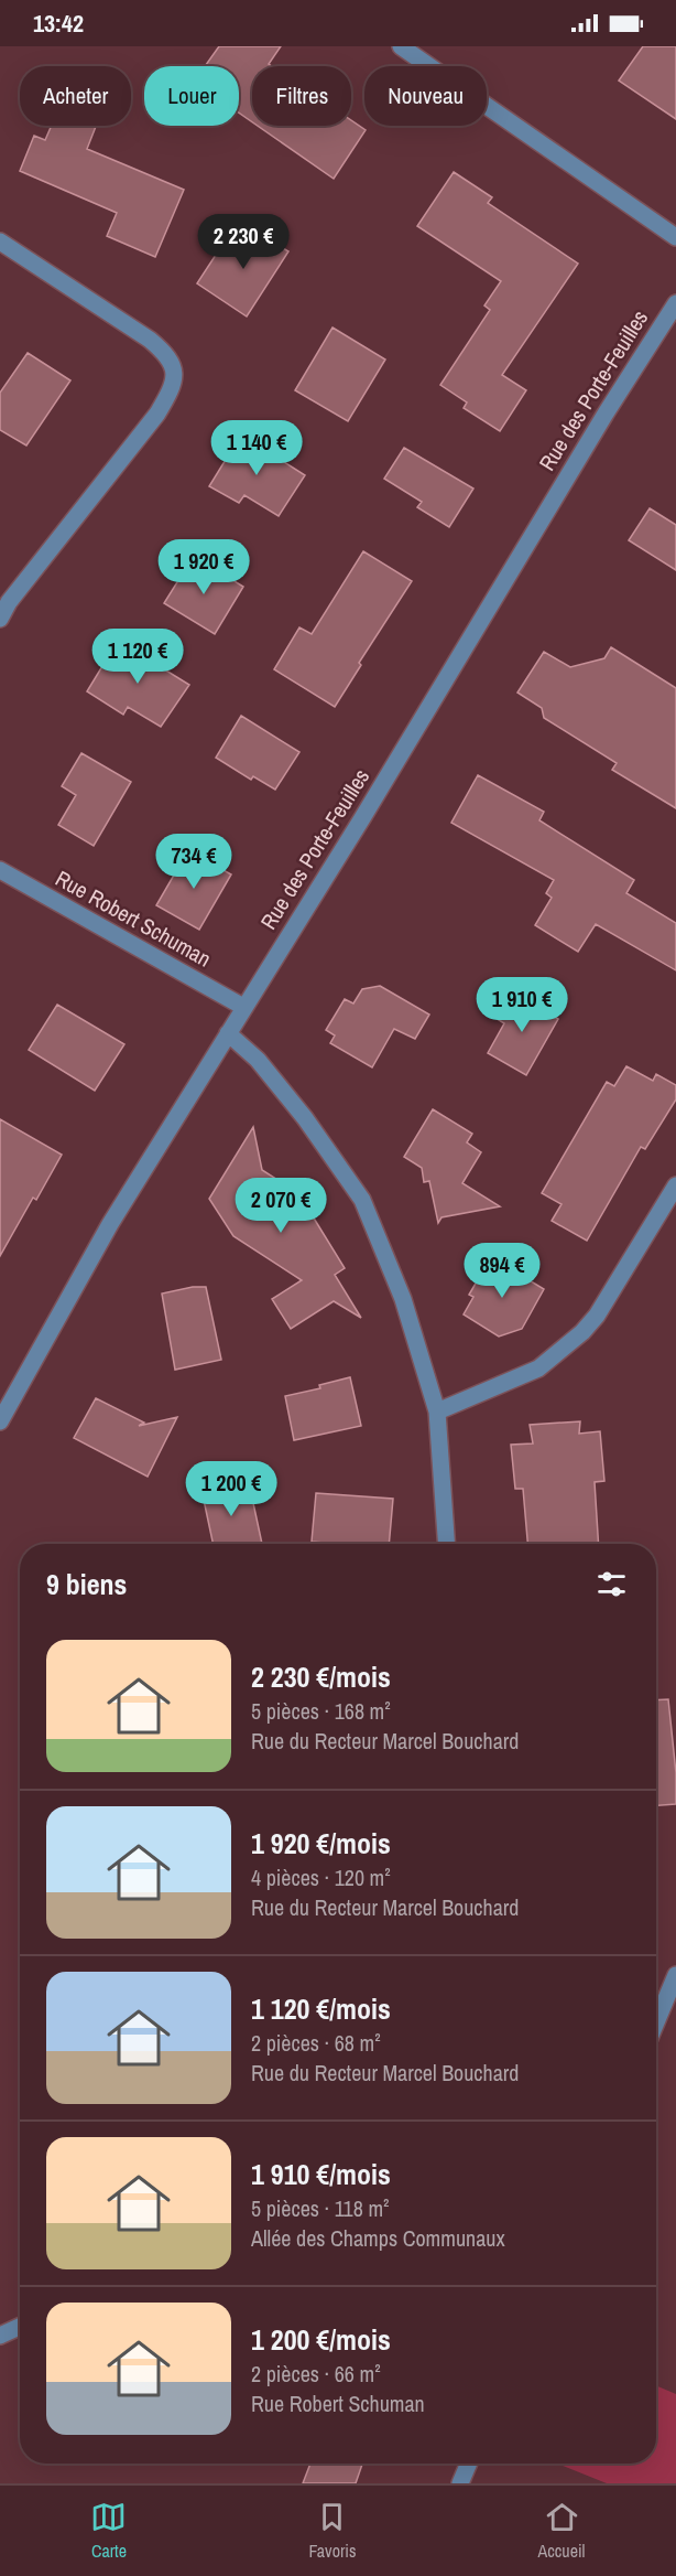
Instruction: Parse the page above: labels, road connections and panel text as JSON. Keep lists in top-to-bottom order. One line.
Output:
{"streets":{"street":["Rue des Porte-Feuilles","Rue Robert Schuman"]},"crossings":[["Rue des Porte-Feuilles","Rue Robert Schuman"]],"page":{"status":"13:42","chip":["Acheter","Louer","Filtres","Nouveau"],"price":["2 230 €","1 140 €","1 920 €","1 120 €","734 €","1 910 €","2 070 €","894 €","1 200 €"],"heading":"9 biens","list":[{"name":"2 230 €/mois","note":"5 pièces · 168 m² · Rue du Recteur Marcel Bouchard"},{"name":"1 920 €/mois","note":"4 pièces · 120 m² · Rue du Recteur Marcel Bouchard"},{"name":"1 120 €/mois","note":"2 pièces · 68 m² · Rue du Recteur Marcel Bouchard"},{"name":"1 910 €/mois","note":"5 pièces · 118 m² · Allée des Champs Communaux"},{"name":"1 200 €/mois","note":"2 pièces · 66 m² · Rue Robert Schuman"}],"tabs":["Carte","Favoris","Accueil"]}}
